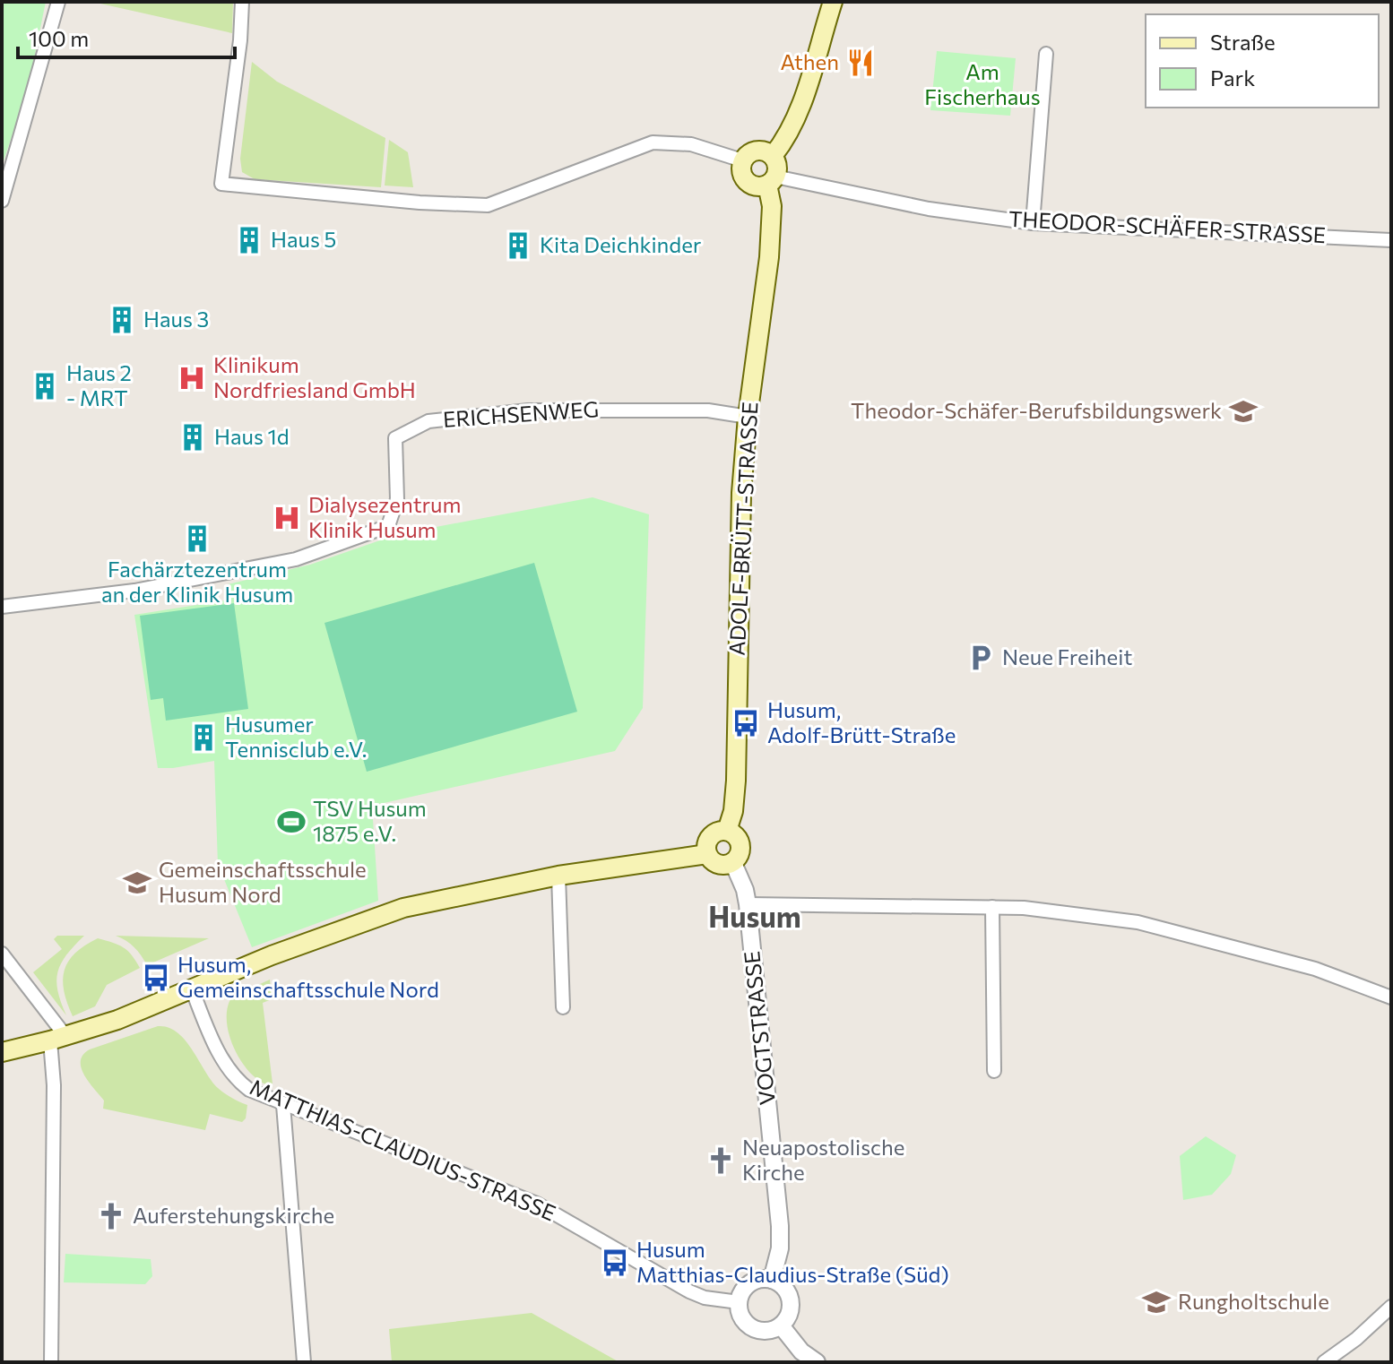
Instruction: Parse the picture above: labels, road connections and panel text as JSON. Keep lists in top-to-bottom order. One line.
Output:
{"streets":{"main road":["ADOLF-BRÜTT-STRASSE"],"street":["THEODOR-SCHÄFER-STRASSE","ERICHSENWEG","VOGTSTRASSE","MATTHIAS-CLAUDIUS-STRASSE"]},"crossings":[["THEODOR-SCHÄFER-STRASSE","ADOLF-BRÜTT-STRASSE"],["ERICHSENWEG","ADOLF-BRÜTT-STRASSE"],["ADOLF-BRÜTT-STRASSE","VOGTSTRASSE"],["VOGTSTRASSE","MATTHIAS-CLAUDIUS-STRASSE"]],"districts":["Husum"],"parks":["Am Fischerhaus"],"places":{"restaurant":["Athen"],"building":["Haus 5","Kita Deichkinder","Haus 3","Haus 2 - MRT","Haus 1d","Fachärztezentrum an der Klinik Husum","Husumer Tennisclub e.V."],"hospital":["Klinikum Nordfriesland GmbH","Dialysezentrum Klinik Husum"],"school or university":["Theodor-Schäfer-Berufsbildungswerk","Gemeinschaftsschule Husum Nord","Rungholtschule"],"parking":["Neue Freiheit"],"bus stop":["Husum, Adolf-Brütt-Straße","Husum, Gemeinschaftsschule Nord","Husum Matthias-Claudius-Straße (Süd)"],"sports":["TSV Husum 1875 e.V."],"church":["Neuapostolische Kirche","Auferstehungskirche"]},"legend":["Straße","Park"],"scale_bar":"100 m"}
